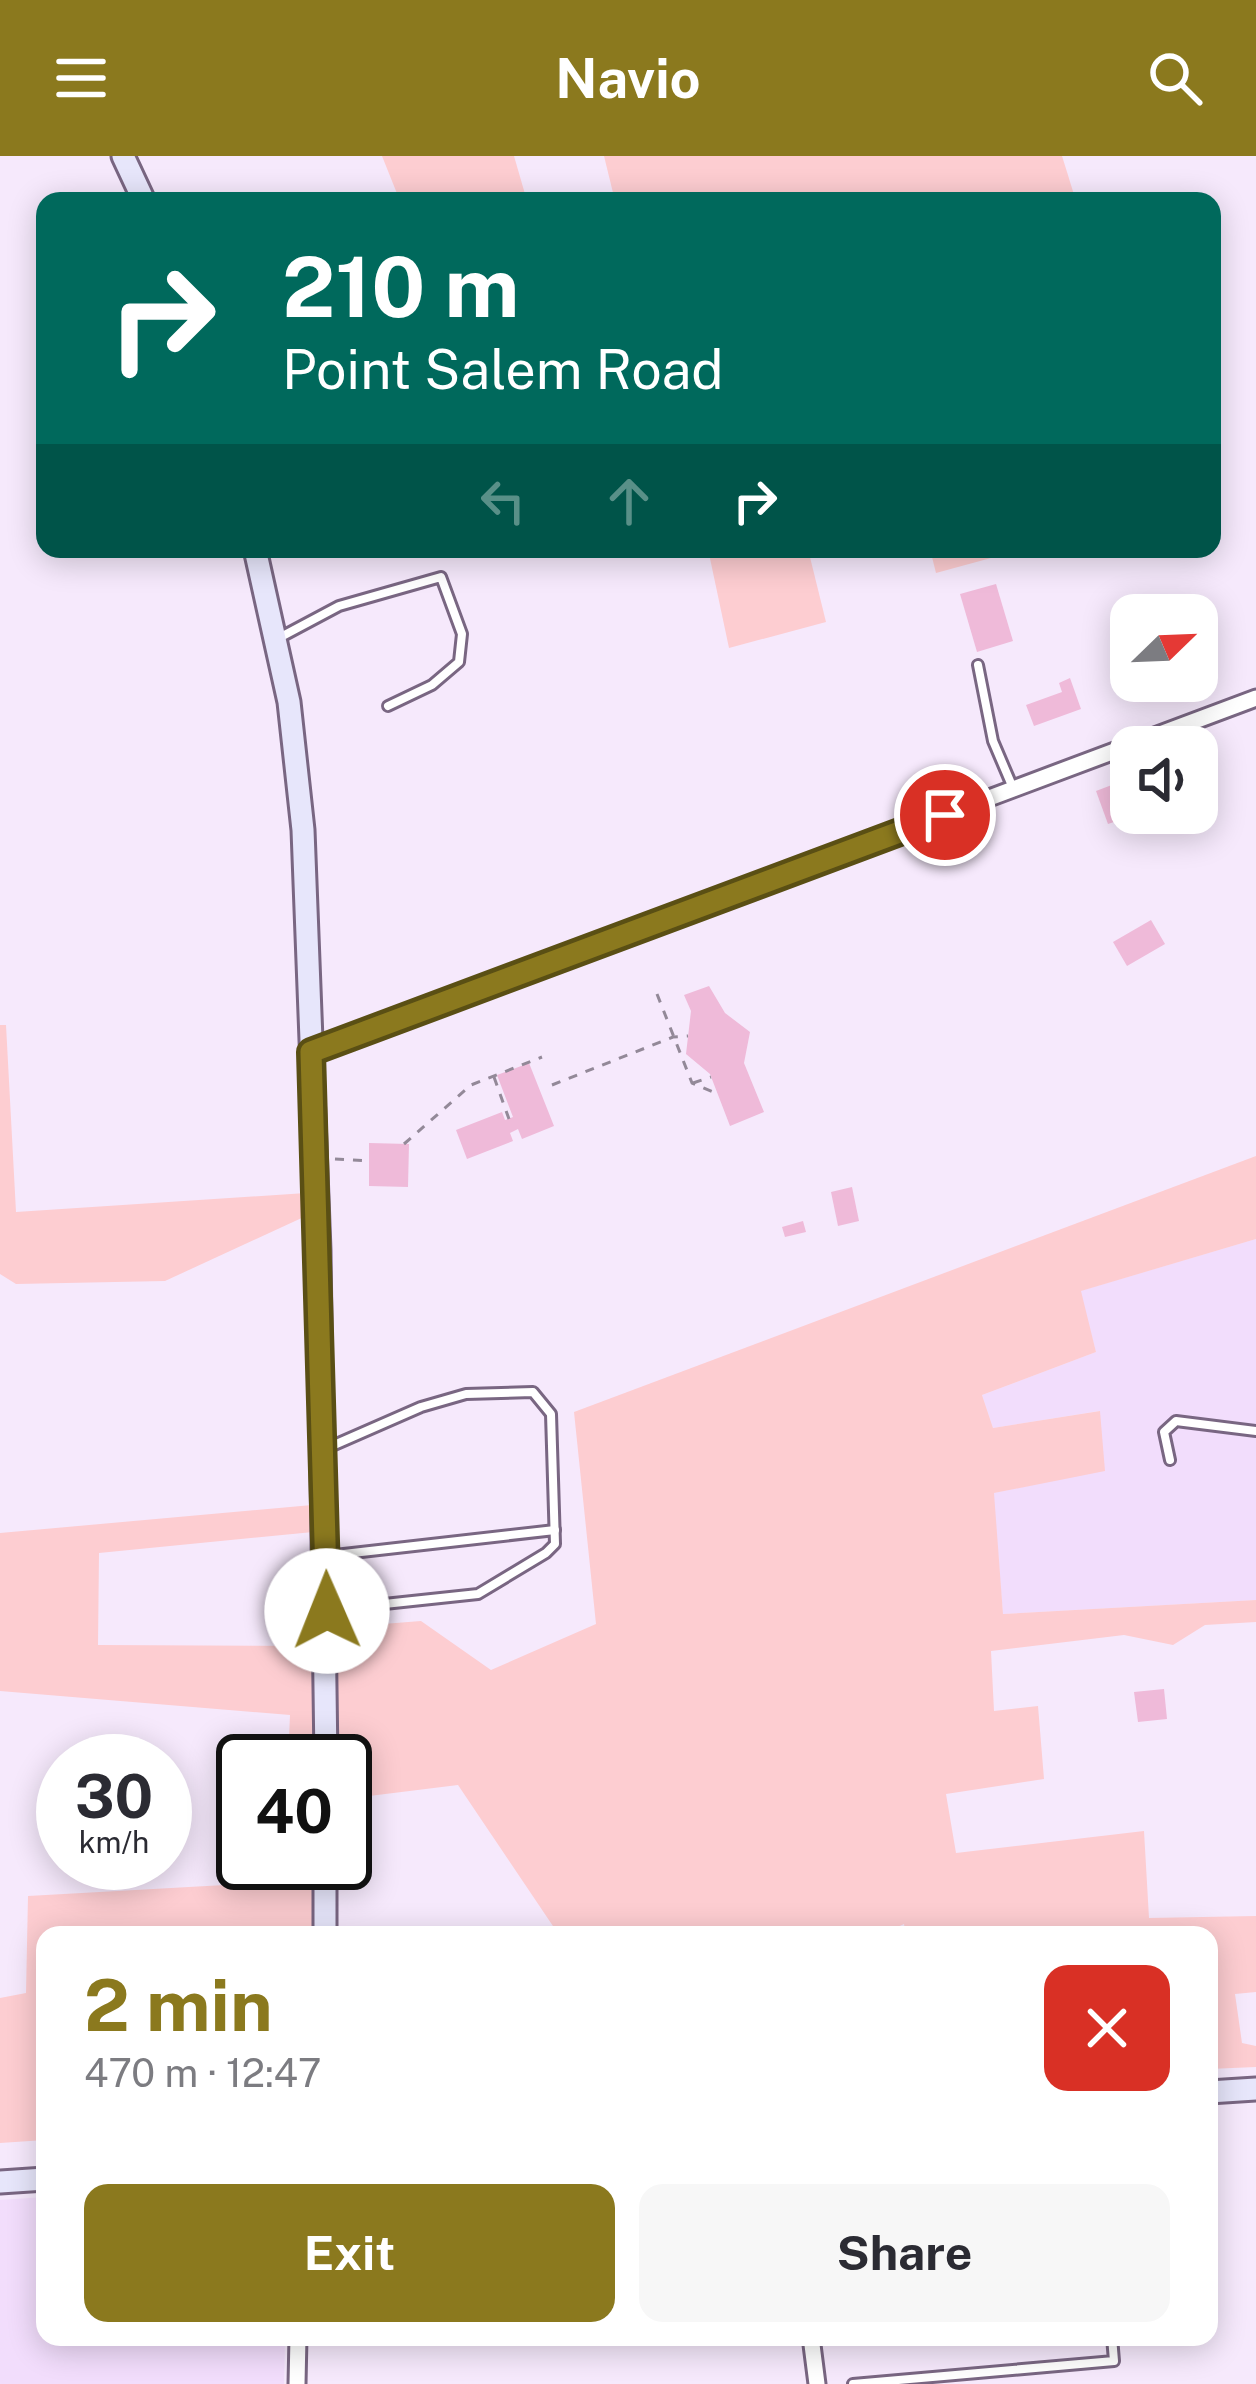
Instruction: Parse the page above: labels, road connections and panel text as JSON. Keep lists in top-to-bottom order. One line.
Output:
{"north":"top right","page":{"header":"Navio","turn":["210 m","Point Salem Road"],"speed":"30 km/h","limit":"40","heading":["2 min","470 m · 12:47"],"buttons":["Exit","Share"]}}
